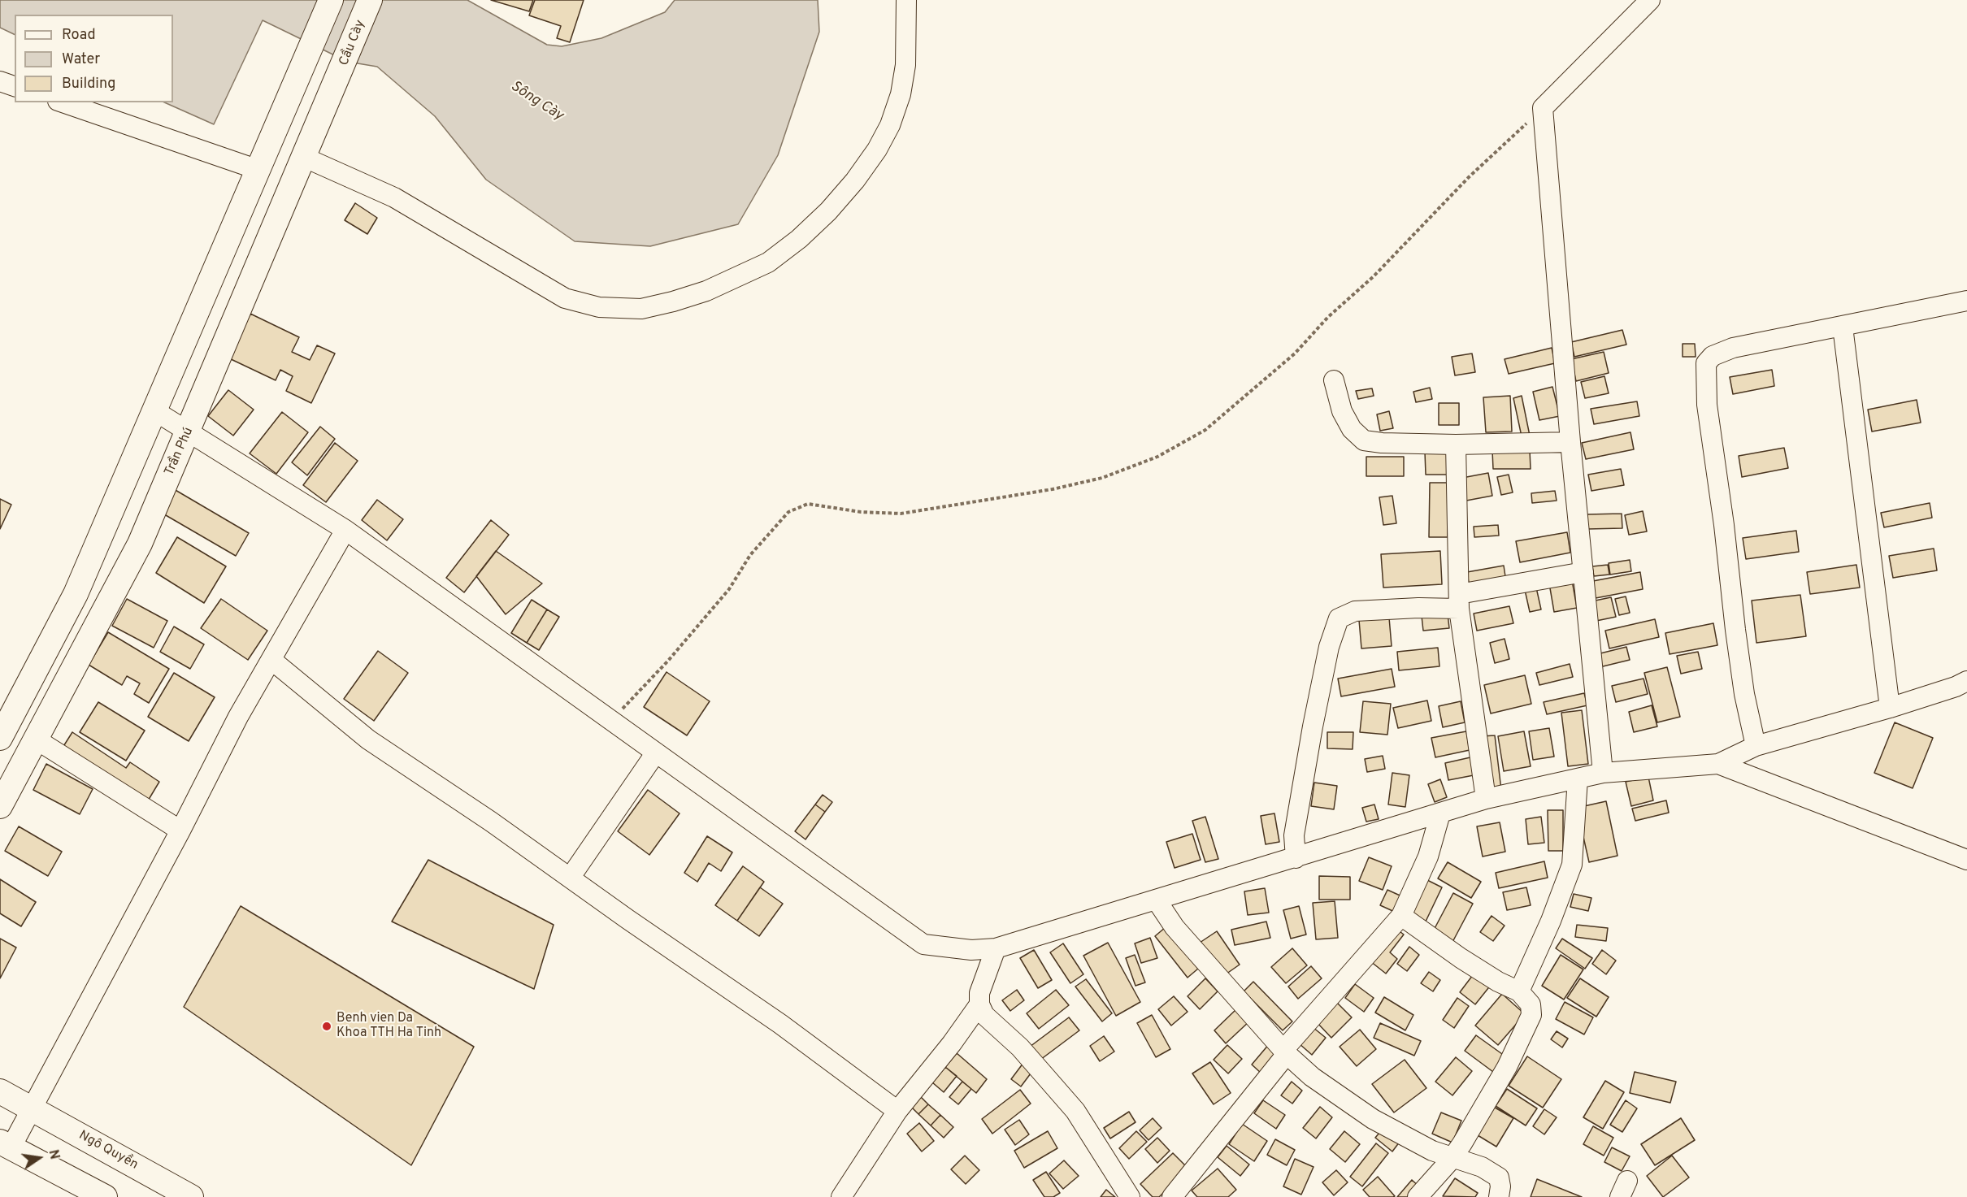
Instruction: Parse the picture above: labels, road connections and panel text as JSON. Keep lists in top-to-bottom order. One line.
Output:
{"streets":{"main road":["Cầu Cày","Trần Phú","Ngô Quyền"]},"crossings":[["Cầu Cày","Trần Phú"]],"water":["Sông Cày"],"places":["Benh vien Da Khoa TTH Ha Tinh"],"legend":["Road","Water","Building"],"north":"right"}
